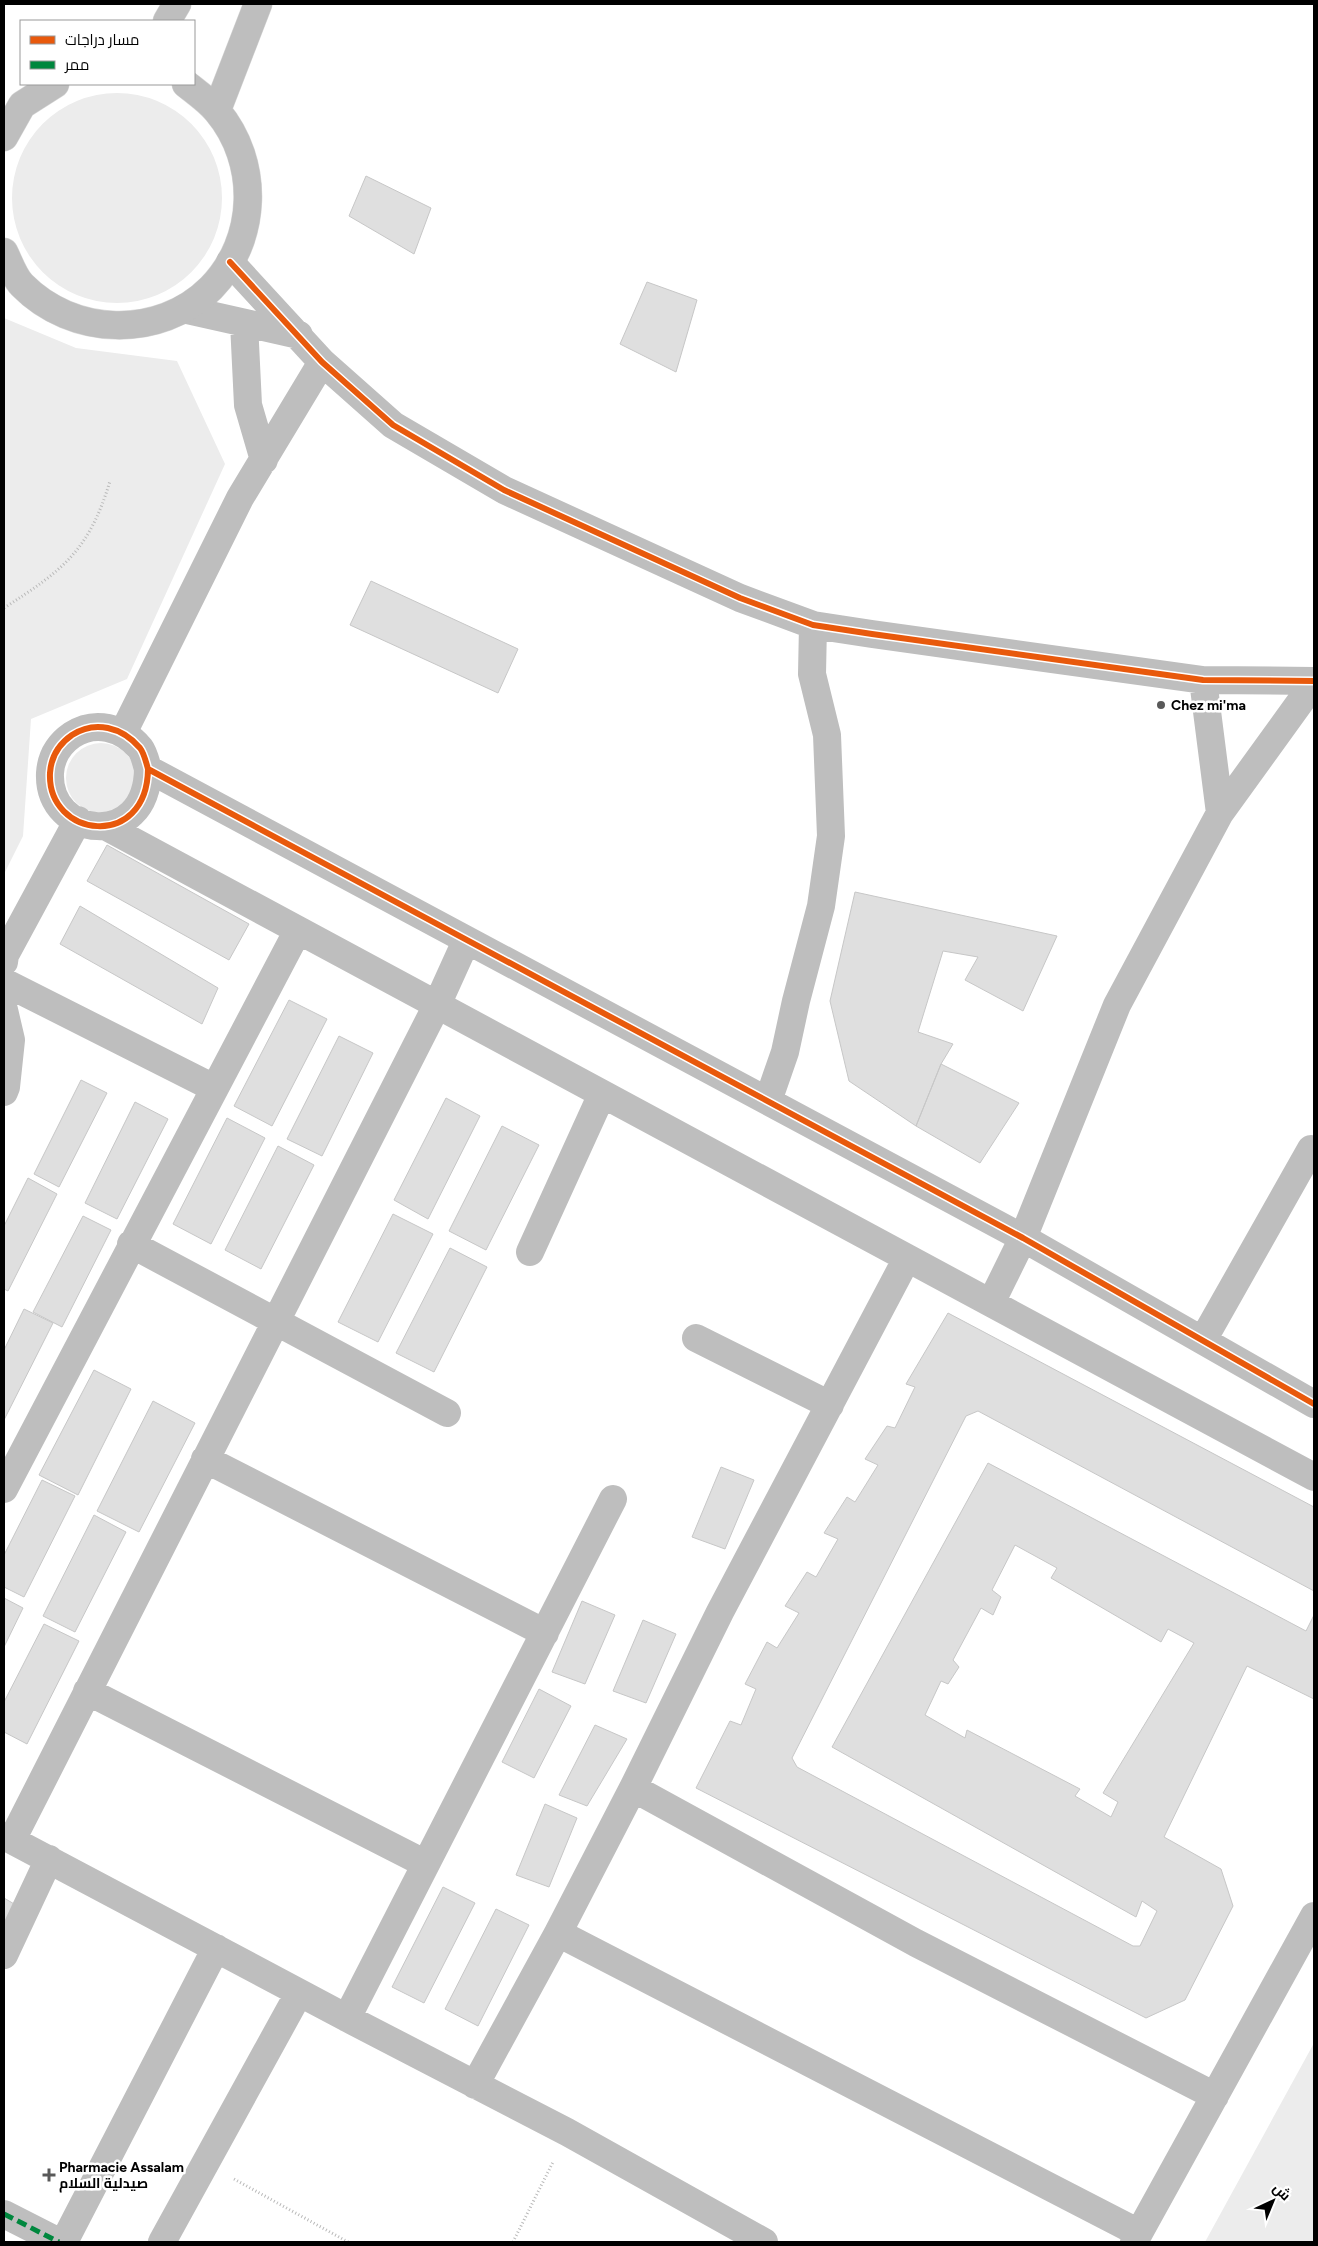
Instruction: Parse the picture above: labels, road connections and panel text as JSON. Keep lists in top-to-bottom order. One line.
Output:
{"places":{"other":["Chez mi'ma"],"health":["Pharmacie Assalam صيدلية السلام"]},"legend":["مسار دراجات","ممر"],"north":"top right"}
